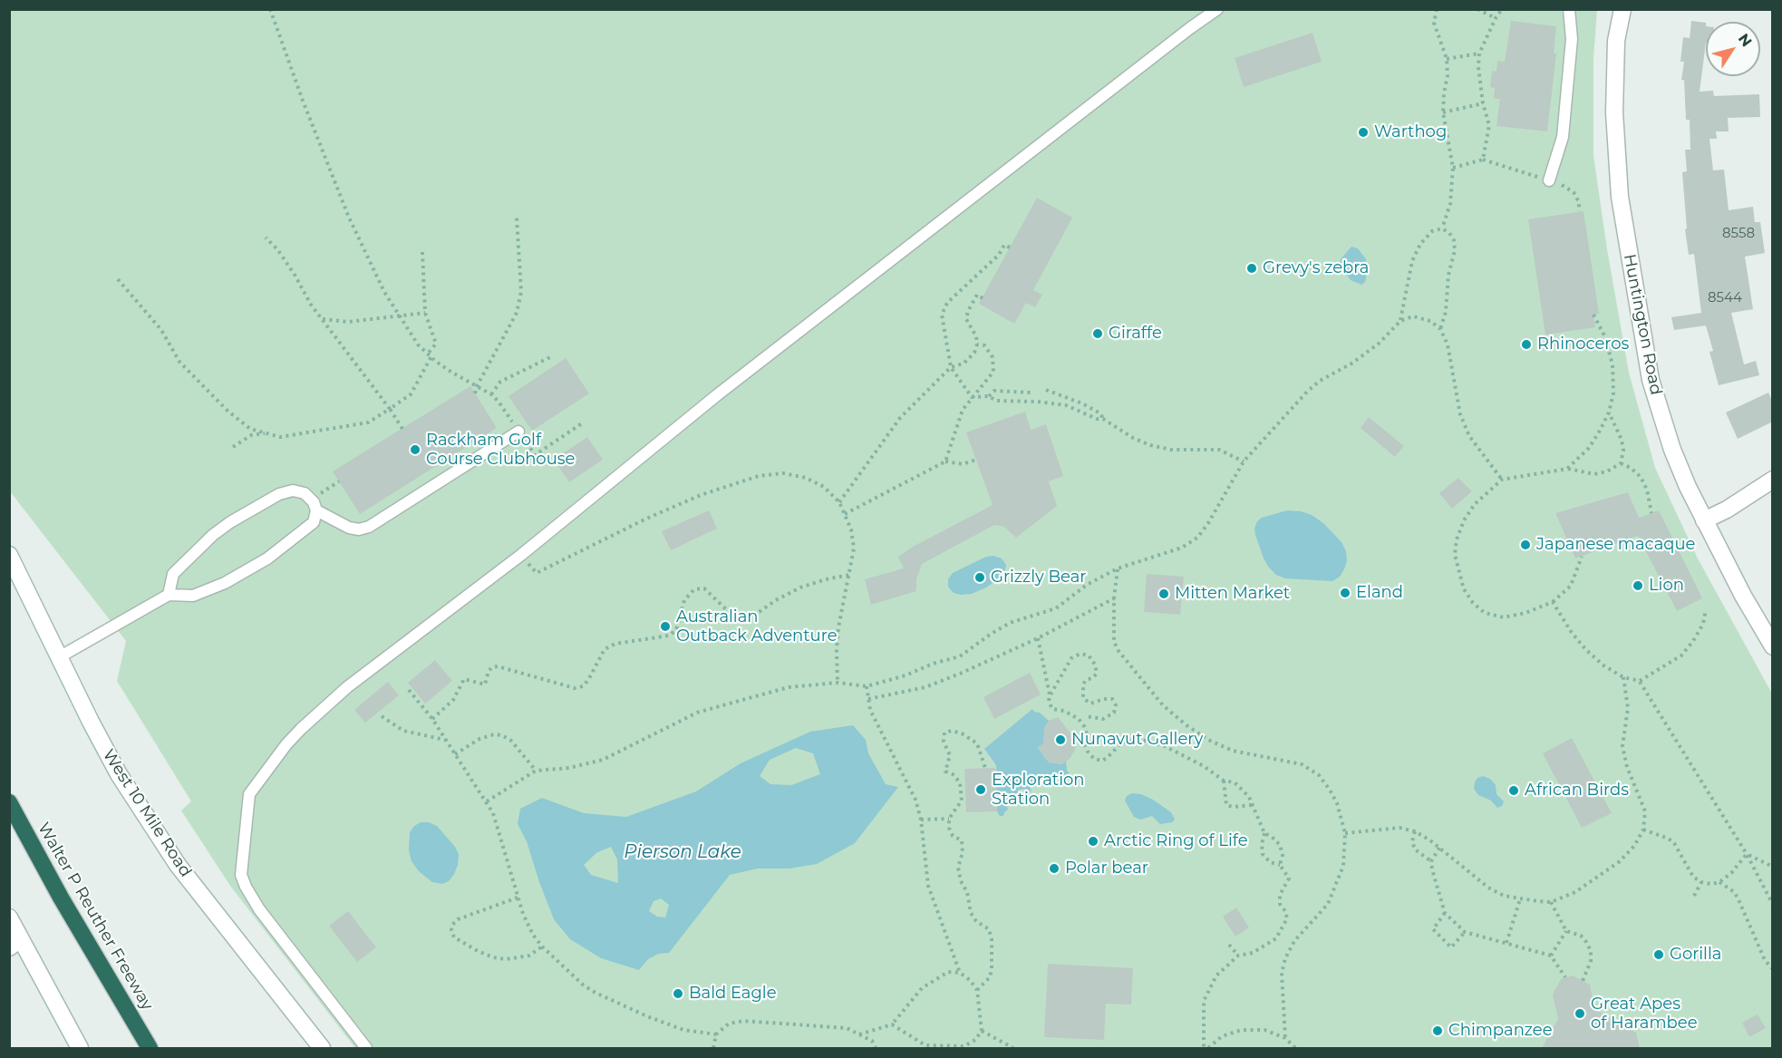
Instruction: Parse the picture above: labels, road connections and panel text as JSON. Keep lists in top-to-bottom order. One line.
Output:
{"streets":{"highway":["Walter P Reuther Freeway"],"street":["Huntington Road","West 10 Mile Road"]},"water":["Pierson Lake"],"places":["Warthog","Grevy's zebra","Giraffe","Rhinoceros","Rackham Golf Course Clubhouse","Japanese macaque","Grizzly Bear","Lion","Eland","Mitten Market","Australian Outback Adventure","Nunavut Gallery","Exploration Station","African Birds","Arctic Ring of Life","Polar bear","Gorilla","Bald Eagle","Great Apes of Harambee","Chimpanzee"],"house_numbers":["8558","8544"],"north":"top right"}
